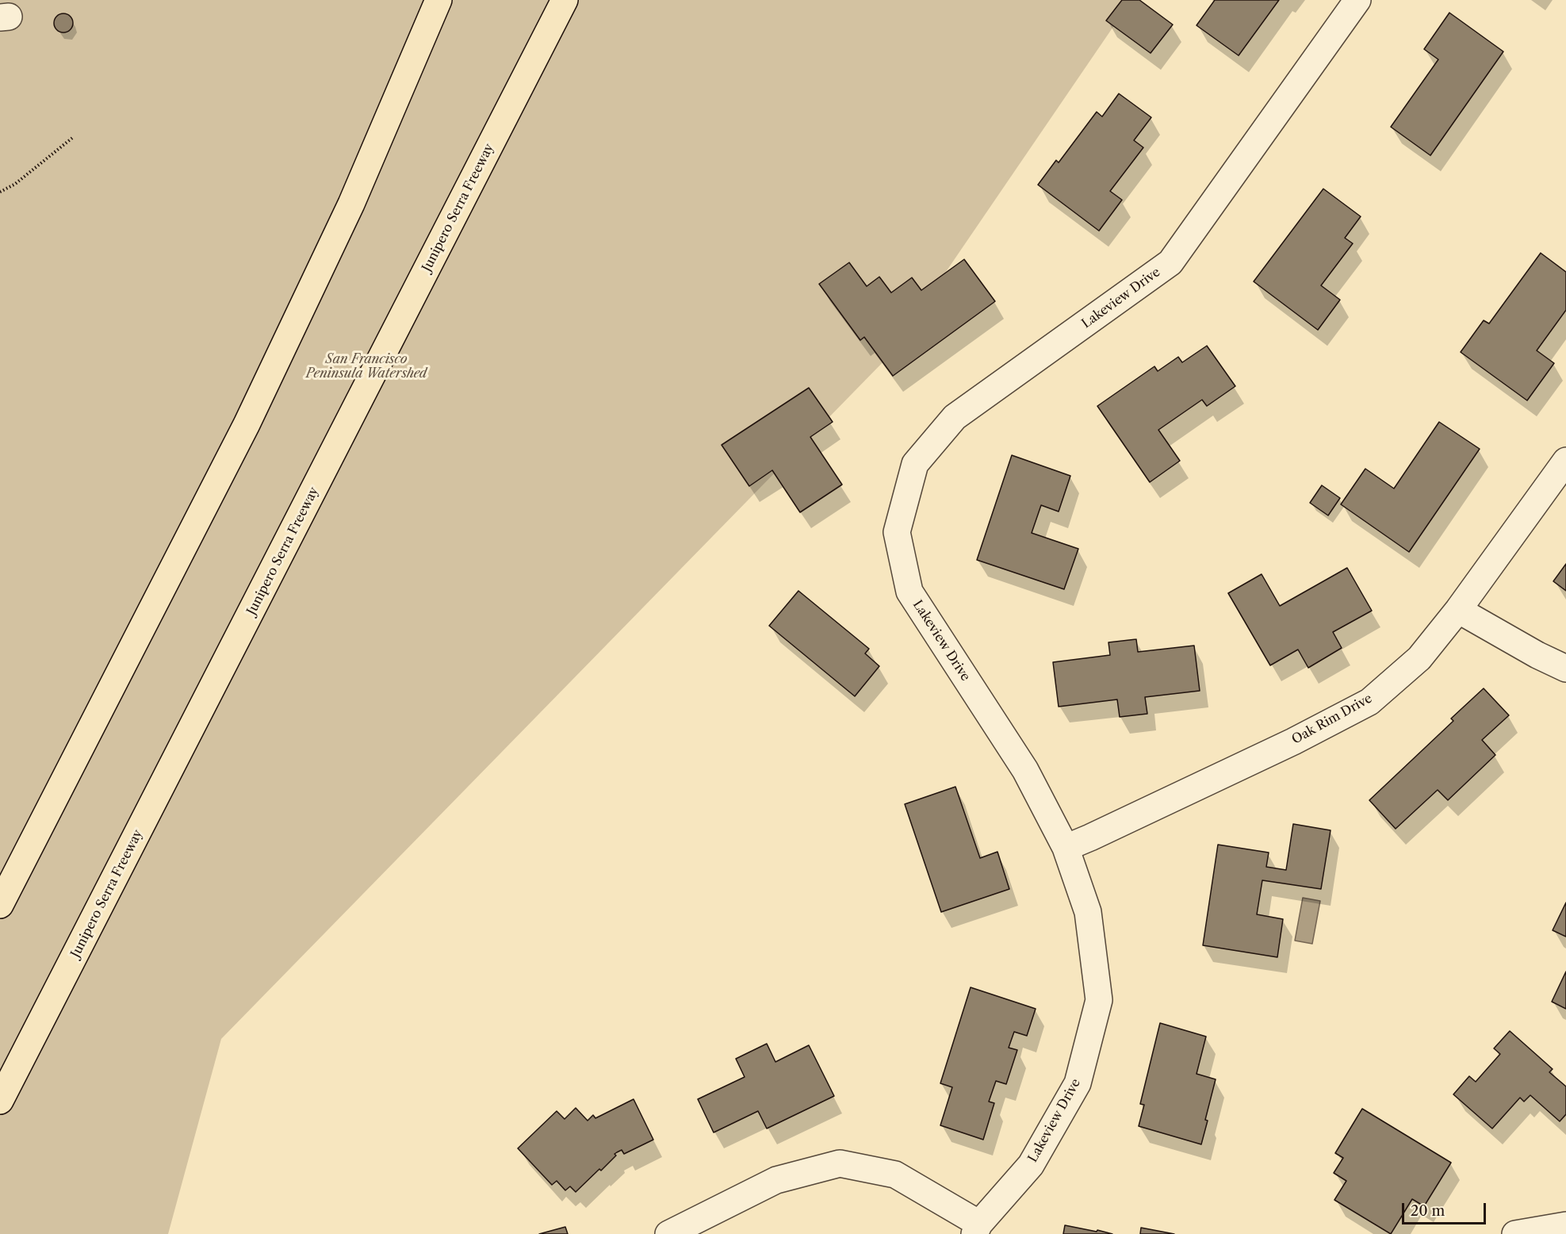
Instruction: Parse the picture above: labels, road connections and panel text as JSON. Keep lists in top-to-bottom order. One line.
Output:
{"streets":{"highway":["Junipero Serra Freeway"],"street":["Lakeview Drive","Oak Rim Drive"]},"crossings":[["Lakeview Drive","Oak Rim Drive"]],"parks":["San Francisco Peninsula Watershed"],"scale_bar":"20 m"}
